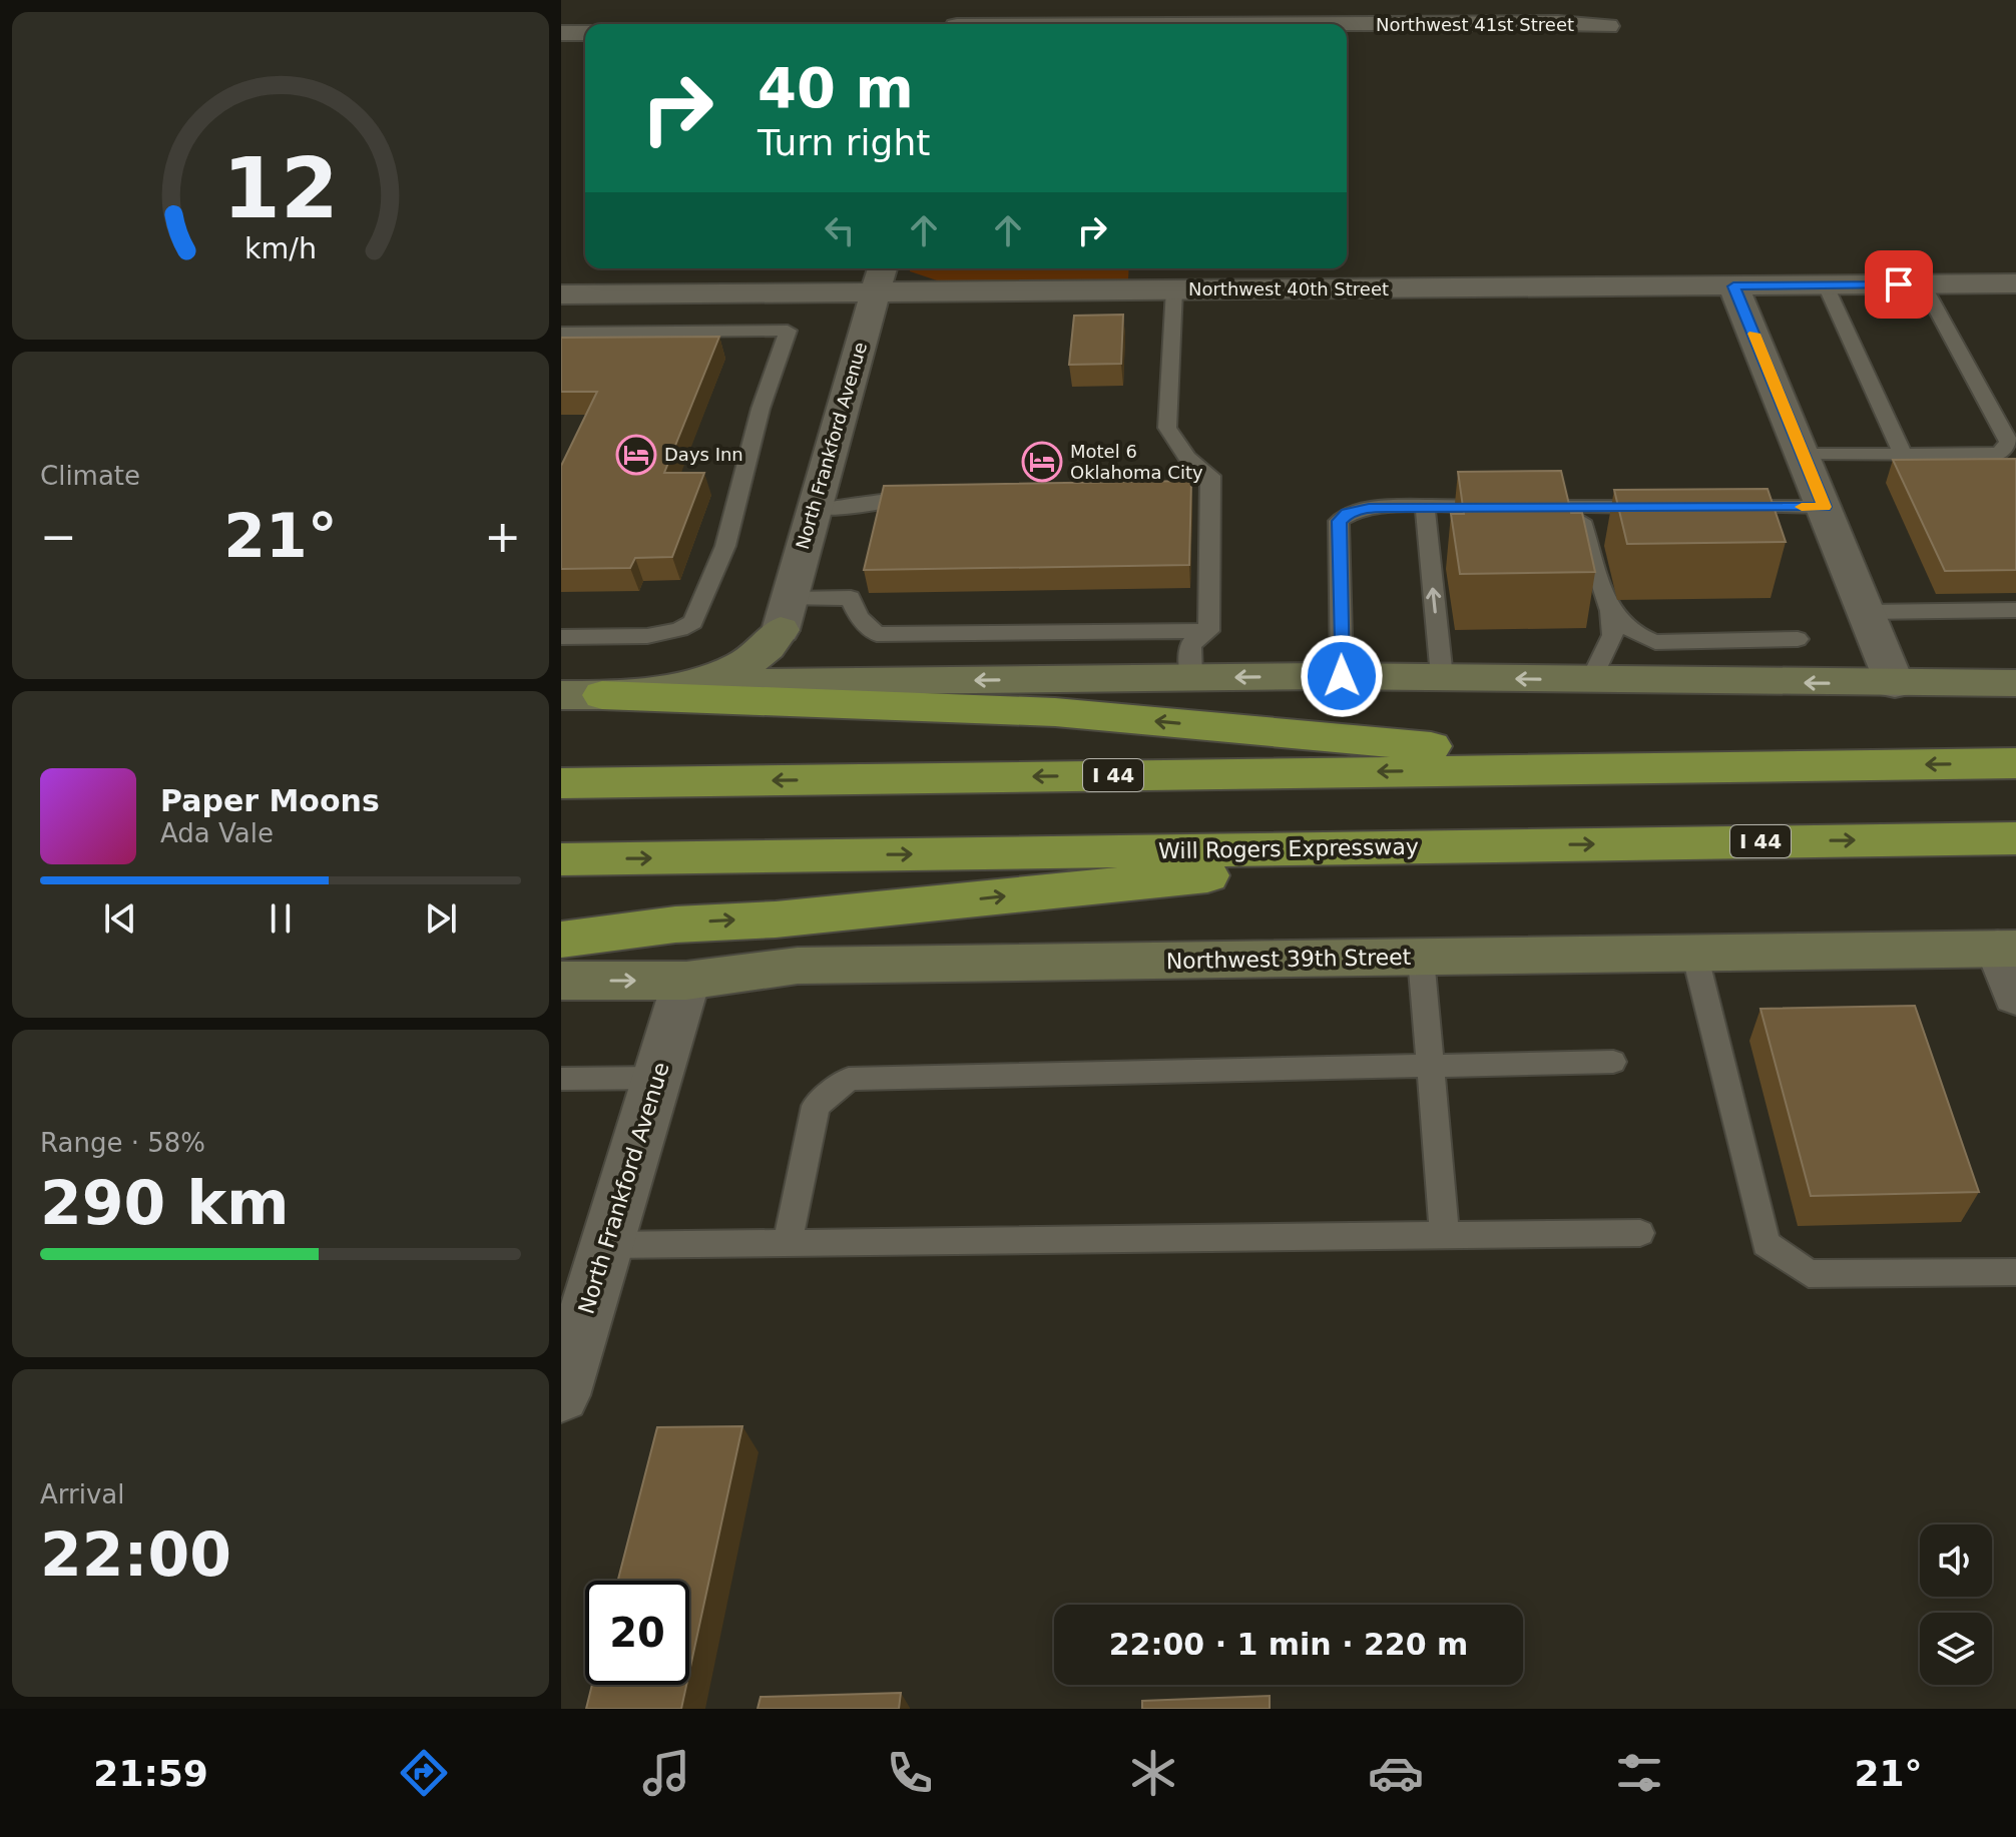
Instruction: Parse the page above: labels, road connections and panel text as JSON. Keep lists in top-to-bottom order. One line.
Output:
{"streets":{"highway":["I 44","Will Rogers Expressway"],"main road":["Northwest 39th Street"],"street":["Northwest 41st Street","Northwest 40th Street","North Frankford Avenue"]},"crossings":[["Northwest 40th Street","North Frankford Avenue"],["North Frankford Avenue","Northwest 39th Street"]],"places":{"hotel":["Days Inn","Motel 6 Oklahoma City"]},"page":{"turn":["40 m","Turn right"],"tile":["Climate",["Range · 58%","290 km"],["Arrival","22:00"]],"heat":["−","21°","+"],"song":["Paper Moons","Ada Vale"],"limit":"20","trip":"22:00 · 1 min · 220 m","tabs":["21:59","21°"],"gauge":["12","km/h"]}}
